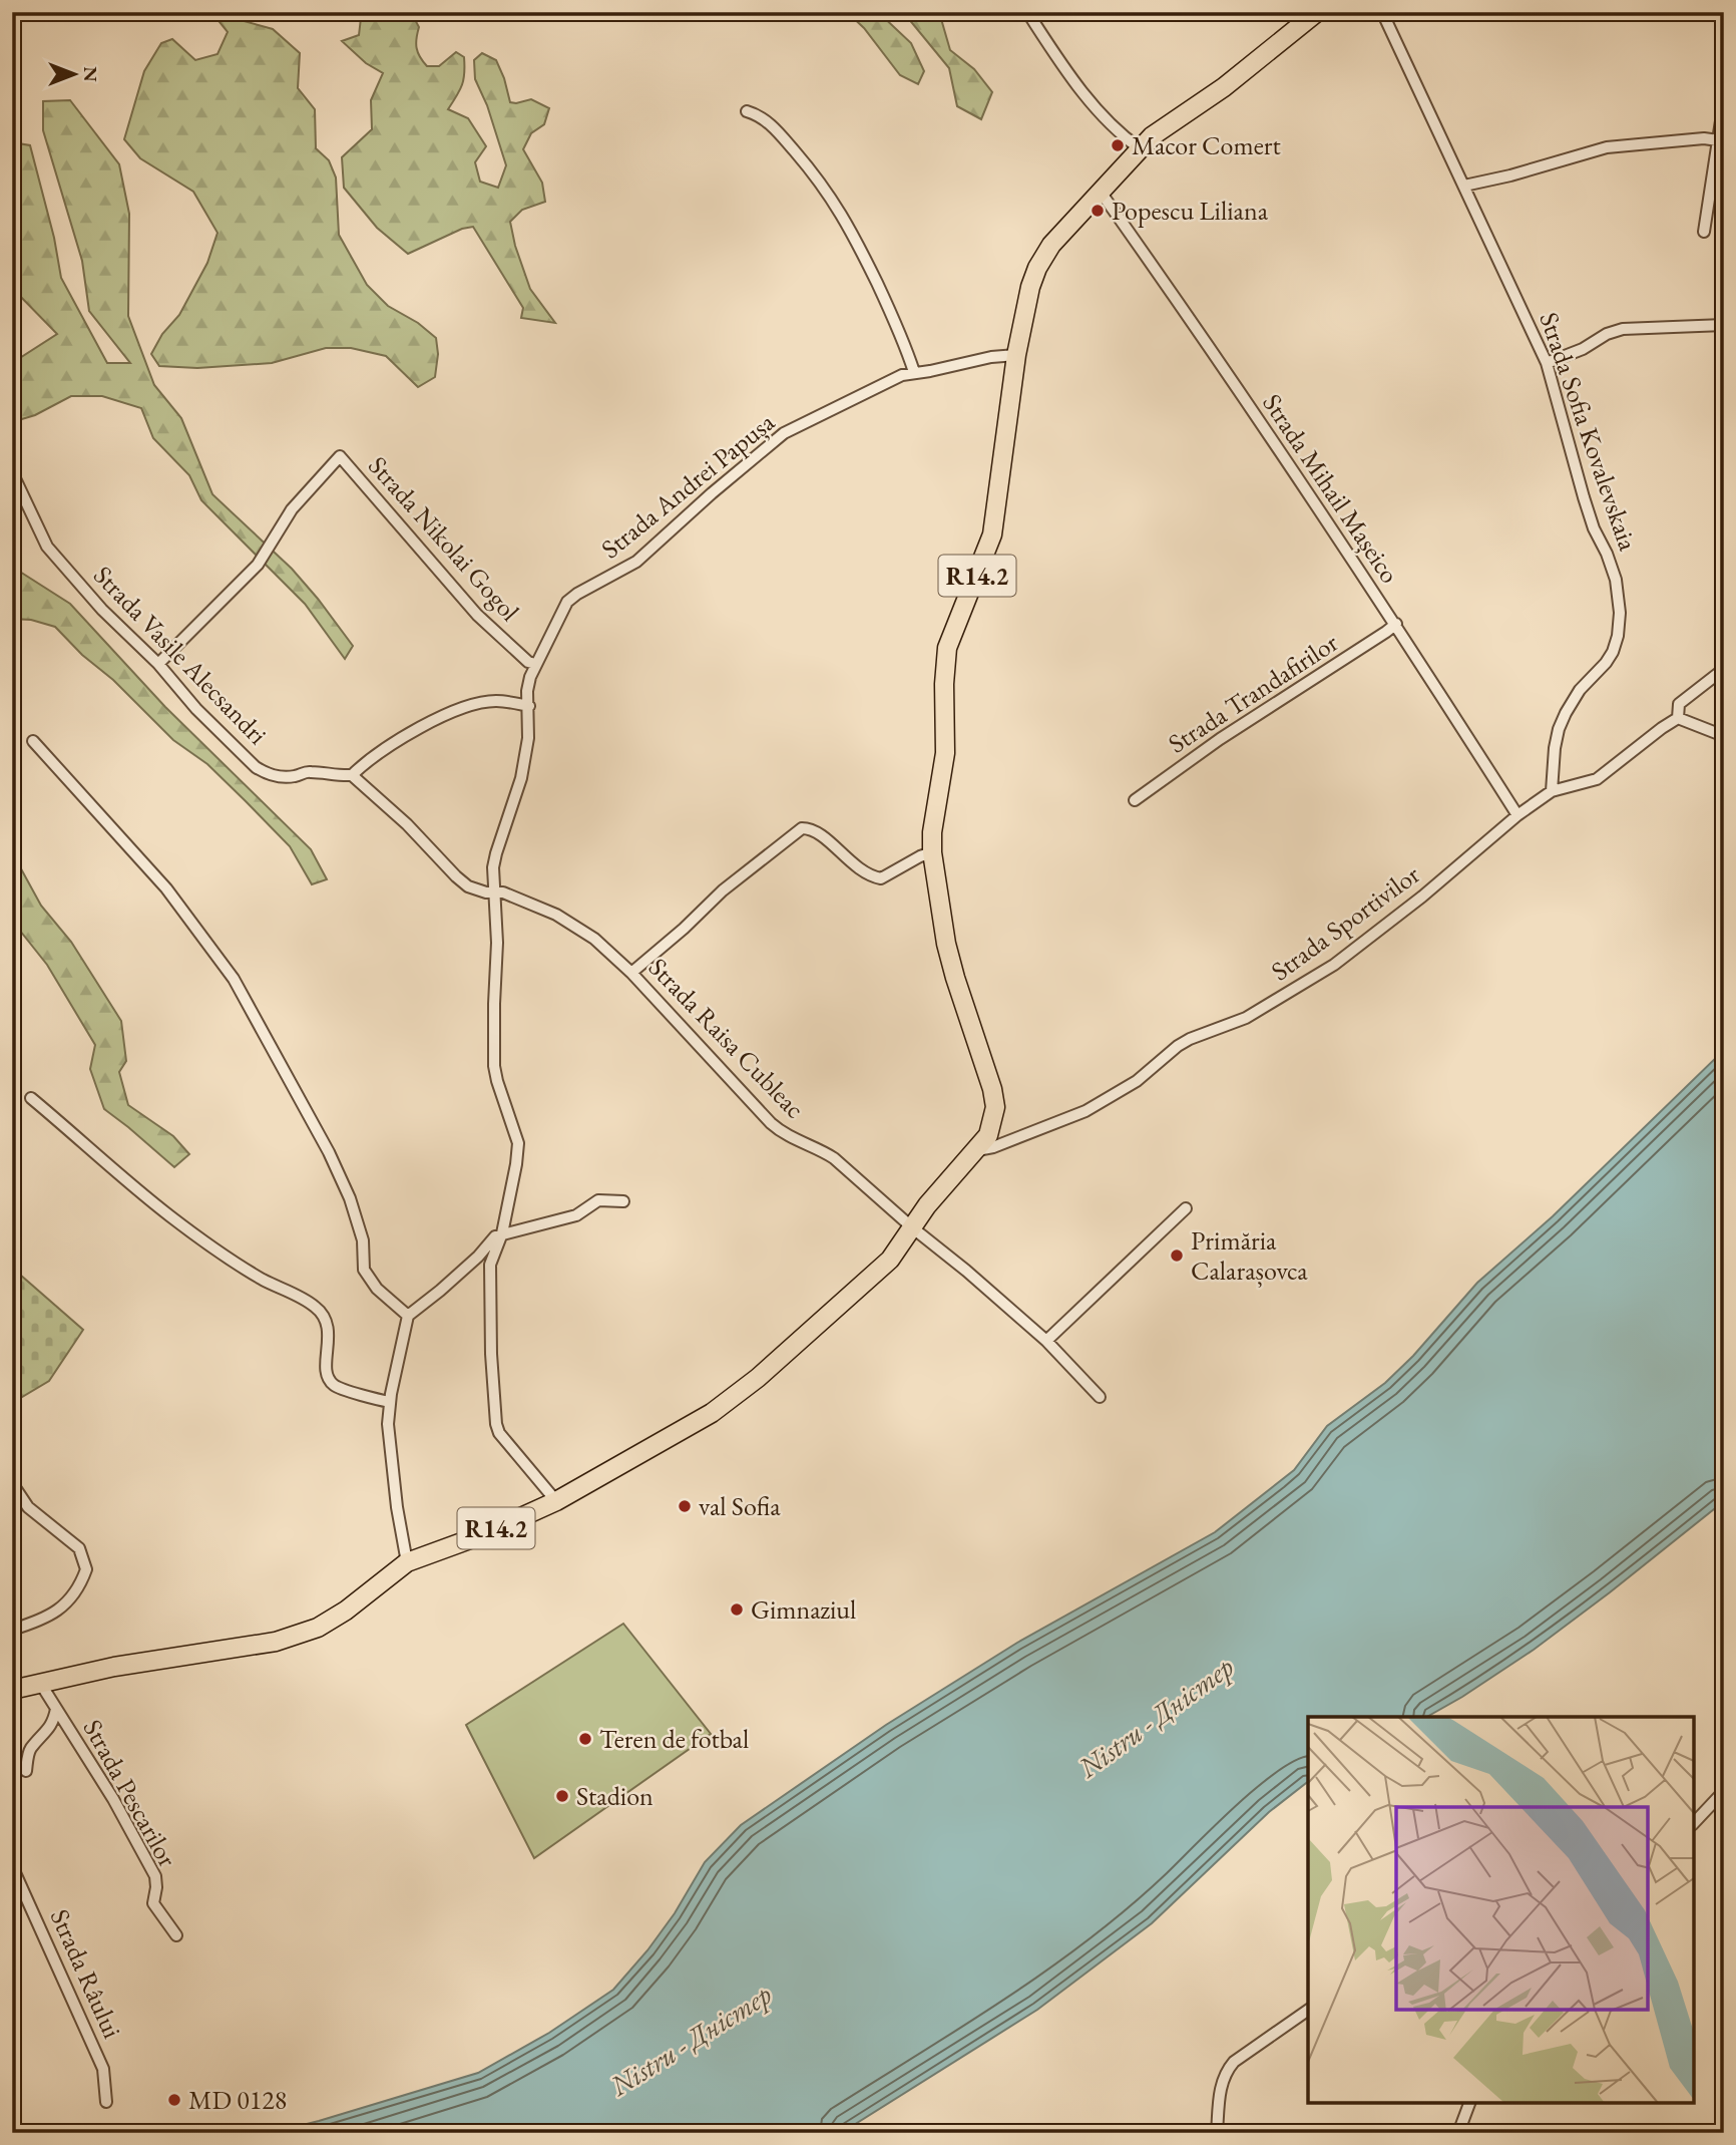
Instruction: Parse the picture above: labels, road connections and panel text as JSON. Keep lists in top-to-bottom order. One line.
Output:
{"streets":{"main road":["R14.2"],"street":["Strada Sofia Kovalevskaia","Strada Andrei Papușa","Strada Mihail Mașeico","Strada Nikolai Gogol","Strada Vasile Alecsandri","Strada Trandafirilor","Strada Sportivilor","Strada Raisa Cubleac","Strada Pescarilor","Strada Râului"]},"crossings":[["Strada Sofia Kovalevskaia","Strada Sportivilor"],["Strada Andrei Papușa","Strada Nikolai Gogol"],["Strada Andrei Papușa","R14.2"],["Strada Andrei Papușa","Strada Raisa Cubleac"],["Strada Mihail Mașeico","R14.2"],["Strada Mihail Mașeico","Strada Trandafirilor"],["Strada Mihail Mașeico","Strada Sportivilor"],["Strada Nikolai Gogol","Strada Vasile Alecsandri"],["R14.2","Strada Sportivilor"],["R14.2","Strada Raisa Cubleac"],["R14.2","Strada Pescarilor"]],"water":["Nistru - Дністер"],"places":["Macor Comert","Popescu Liliana","Primăria Calarașovca","val Sofia","Gimnaziul","Teren de fotbal","Stadion","MD 0128"],"north":"right"}
